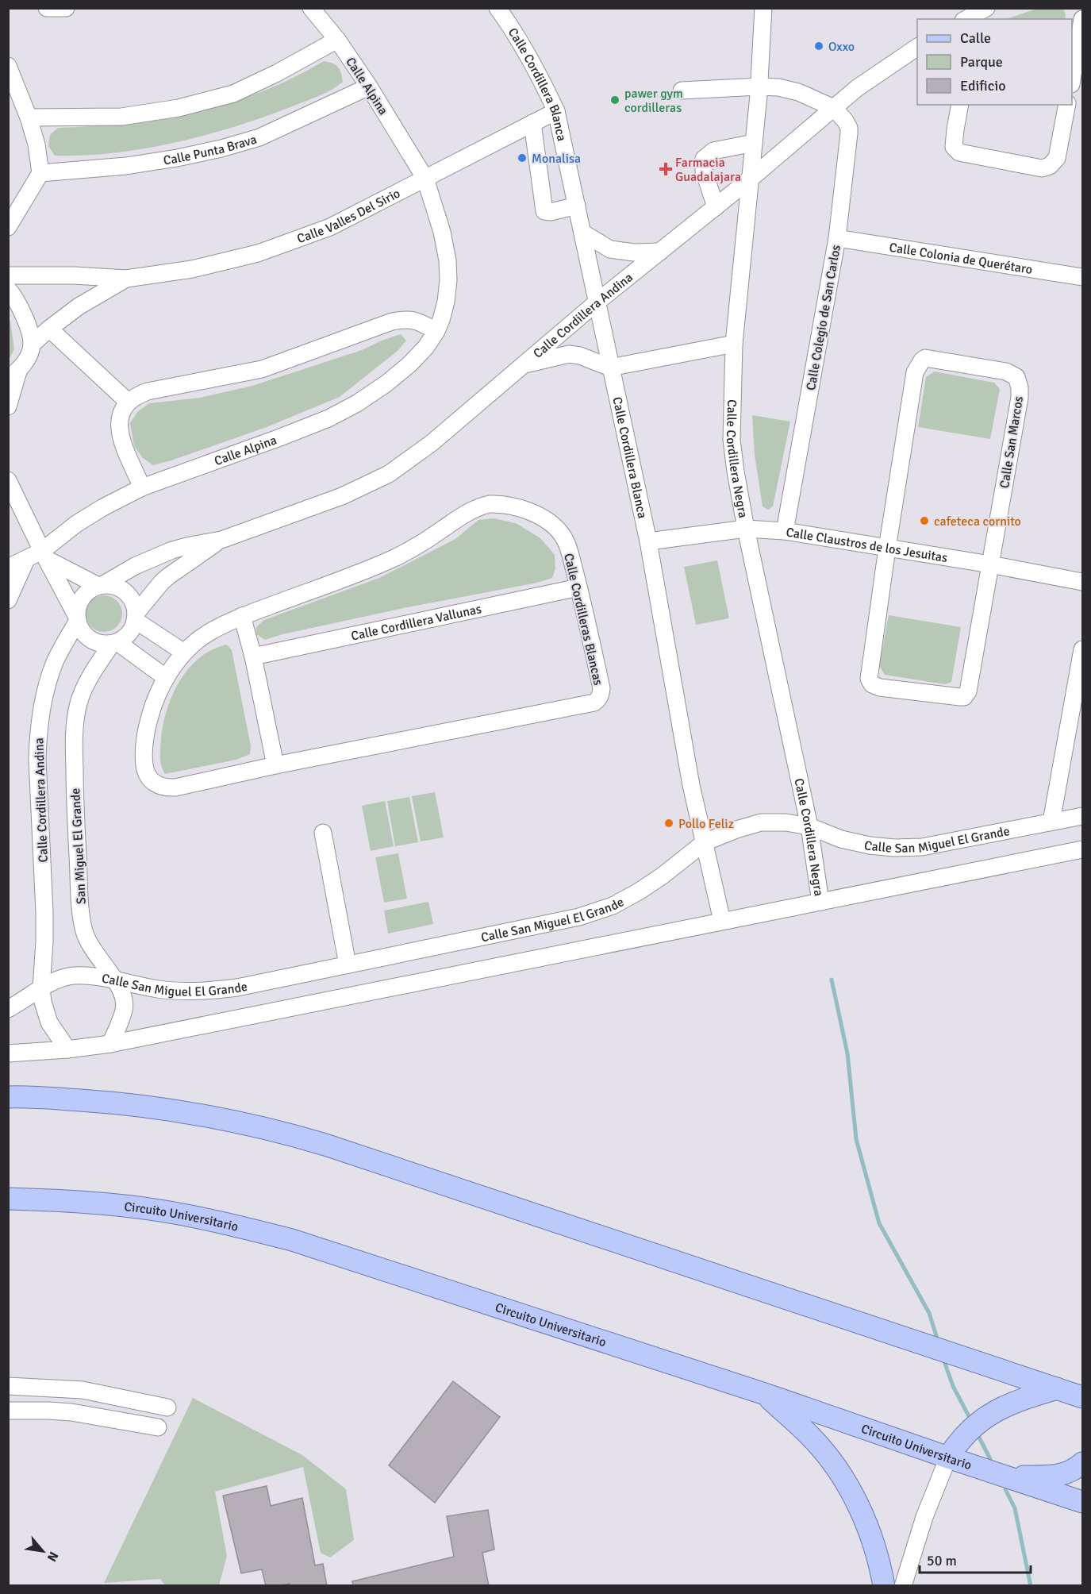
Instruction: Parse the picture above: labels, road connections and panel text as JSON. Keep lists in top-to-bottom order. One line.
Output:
{"streets":{"main road":["Circuito Universitario"],"street":["Calle Cordillera Blanca","Calle Alpina","Calle Punta Brava","Calle Valles Del Sirio","Calle Colonia de Querétaro","Calle Cordillera Andina","Calle Colegio de San Carlos","Calle San Marcos","Calle Cordillera Negra","Calle Claustros de los Jesuitas","Calle Cordilleras Blancas","Calle Cordillera Vallunas","Calle San Miguel El Grande","San Miguel El Grande"]},"crossings":[["Calle Cordillera Blanca","Calle Valles Del Sirio"],["Calle Cordillera Blanca","Calle Cordillera Andina"],["Calle Cordillera Blanca","Calle Claustros de los Jesuitas"],["Calle Cordillera Blanca","Calle San Miguel El Grande"],["Calle Alpina","Calle Punta Brava"],["Calle Alpina","Calle Valles Del Sirio"],["Calle Colonia de Querétaro","Calle Colegio de San Carlos"],["Calle Cordillera Andina","Calle Colegio de San Carlos"],["Calle Cordillera Andina","Calle Cordillera Negra"],["Calle Cordillera Andina","Calle San Miguel El Grande"],["Calle Cordillera Andina","San Miguel El Grande"],["Calle Colegio de San Carlos","Calle Claustros de los Jesuitas"],["Calle San Marcos","Calle Claustros de los Jesuitas"],["Calle Cordillera Negra","Calle Claustros de los Jesuitas"],["Calle Cordillera Negra","Calle San Miguel El Grande"],["Calle Cordilleras Blancas","Calle Cordillera Vallunas"],["Calle San Miguel El Grande","San Miguel El Grande"]],"places":{"other":["Oxxo","pawer gym cordilleras","Monalisa","cafeteca cornito","Pollo Feliz"],"health":["Farmacia Guadalajara"]},"legend":["Calle","Parque","Edificio"],"scale_bar":"50 m","north":"bottom right"}
